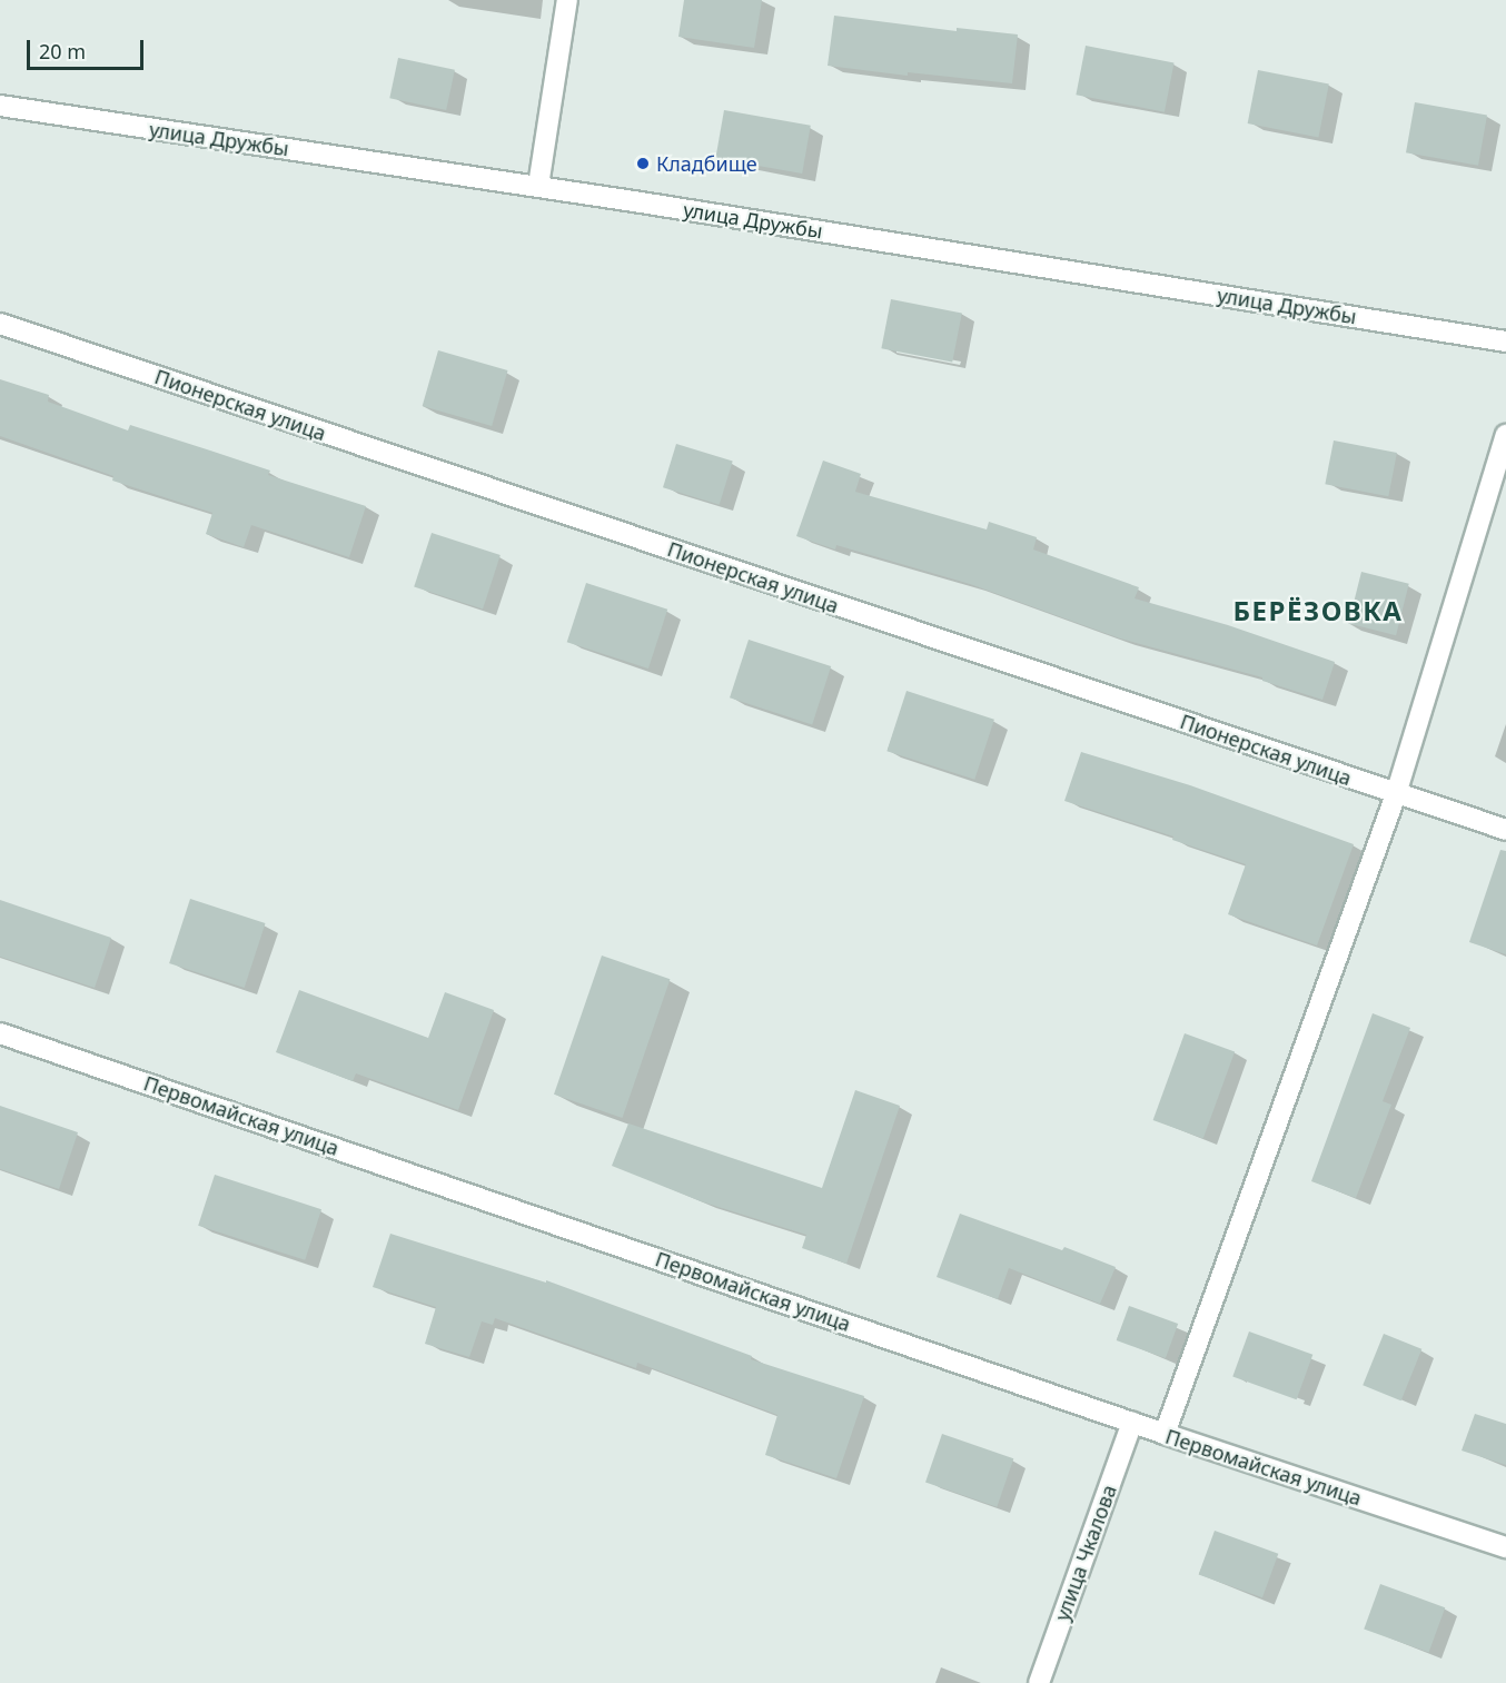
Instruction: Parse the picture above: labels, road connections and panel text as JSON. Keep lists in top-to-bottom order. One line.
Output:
{"streets":{"street":["улица Дружбы","Пионерская улица","Первомайская улица","улица Чкалова"]},"crossings":[["Первомайская улица","улица Чкалова"]],"districts":["БЕРЁЗОВКА"],"places":["Кладбище"],"scale_bar":"20 m"}
